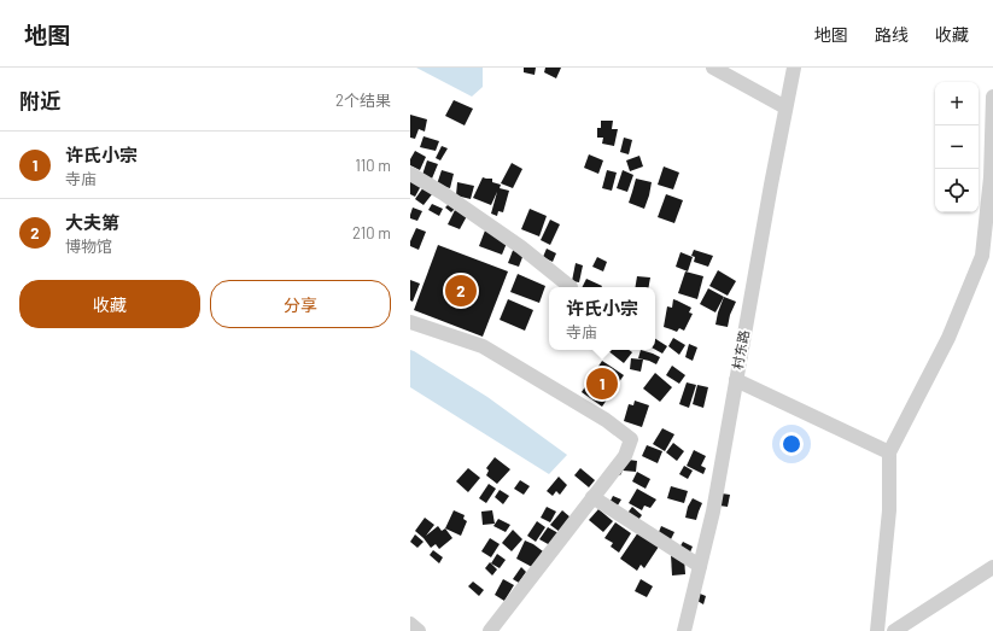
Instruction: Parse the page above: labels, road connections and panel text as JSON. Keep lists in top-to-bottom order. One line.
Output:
{"streets":{"street":["村东路"]},"page":{"header":"地图","nav":["地图","路线","收藏"],"heading":["附近","2个结果"],"map_buttons":["+","−"],"list":[{"mark":"1","name":"许氏小宗","note":"寺庙","value":"110 m"},{"mark":"2","name":"大夫第","note":"博物馆","value":"210 m"}],"buttons":["收藏","分享"],"pins":["2","1"],"popup":["许氏小宗","寺庙"]}}
